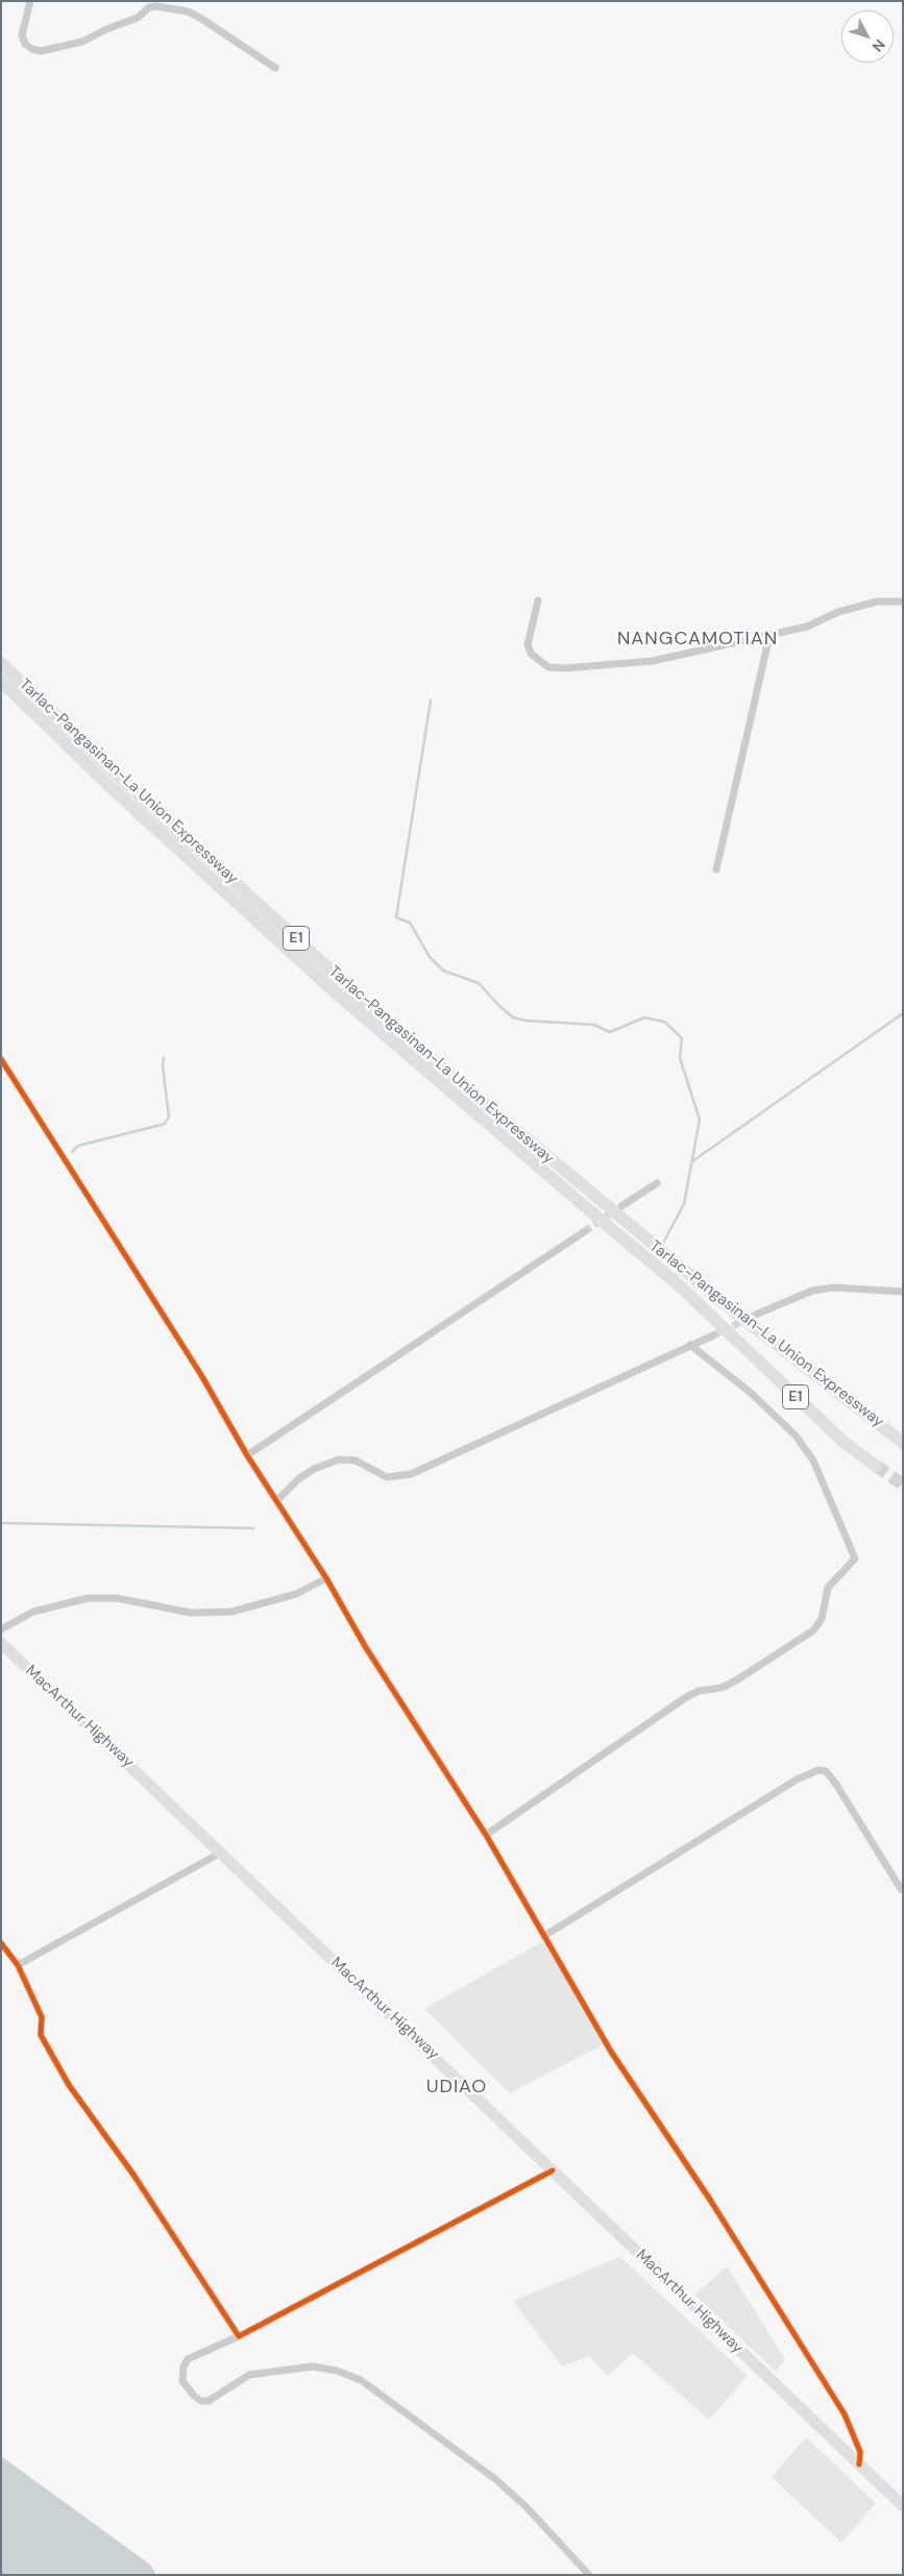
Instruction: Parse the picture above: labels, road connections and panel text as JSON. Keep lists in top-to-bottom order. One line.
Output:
{"streets":{"highway":["Tarlac-Pangasinan-La Union Expressway","E1","MacArthur Highway"]},"districts":["NANGCAMOTIAN","UDIAO"],"north":"bottom right"}
